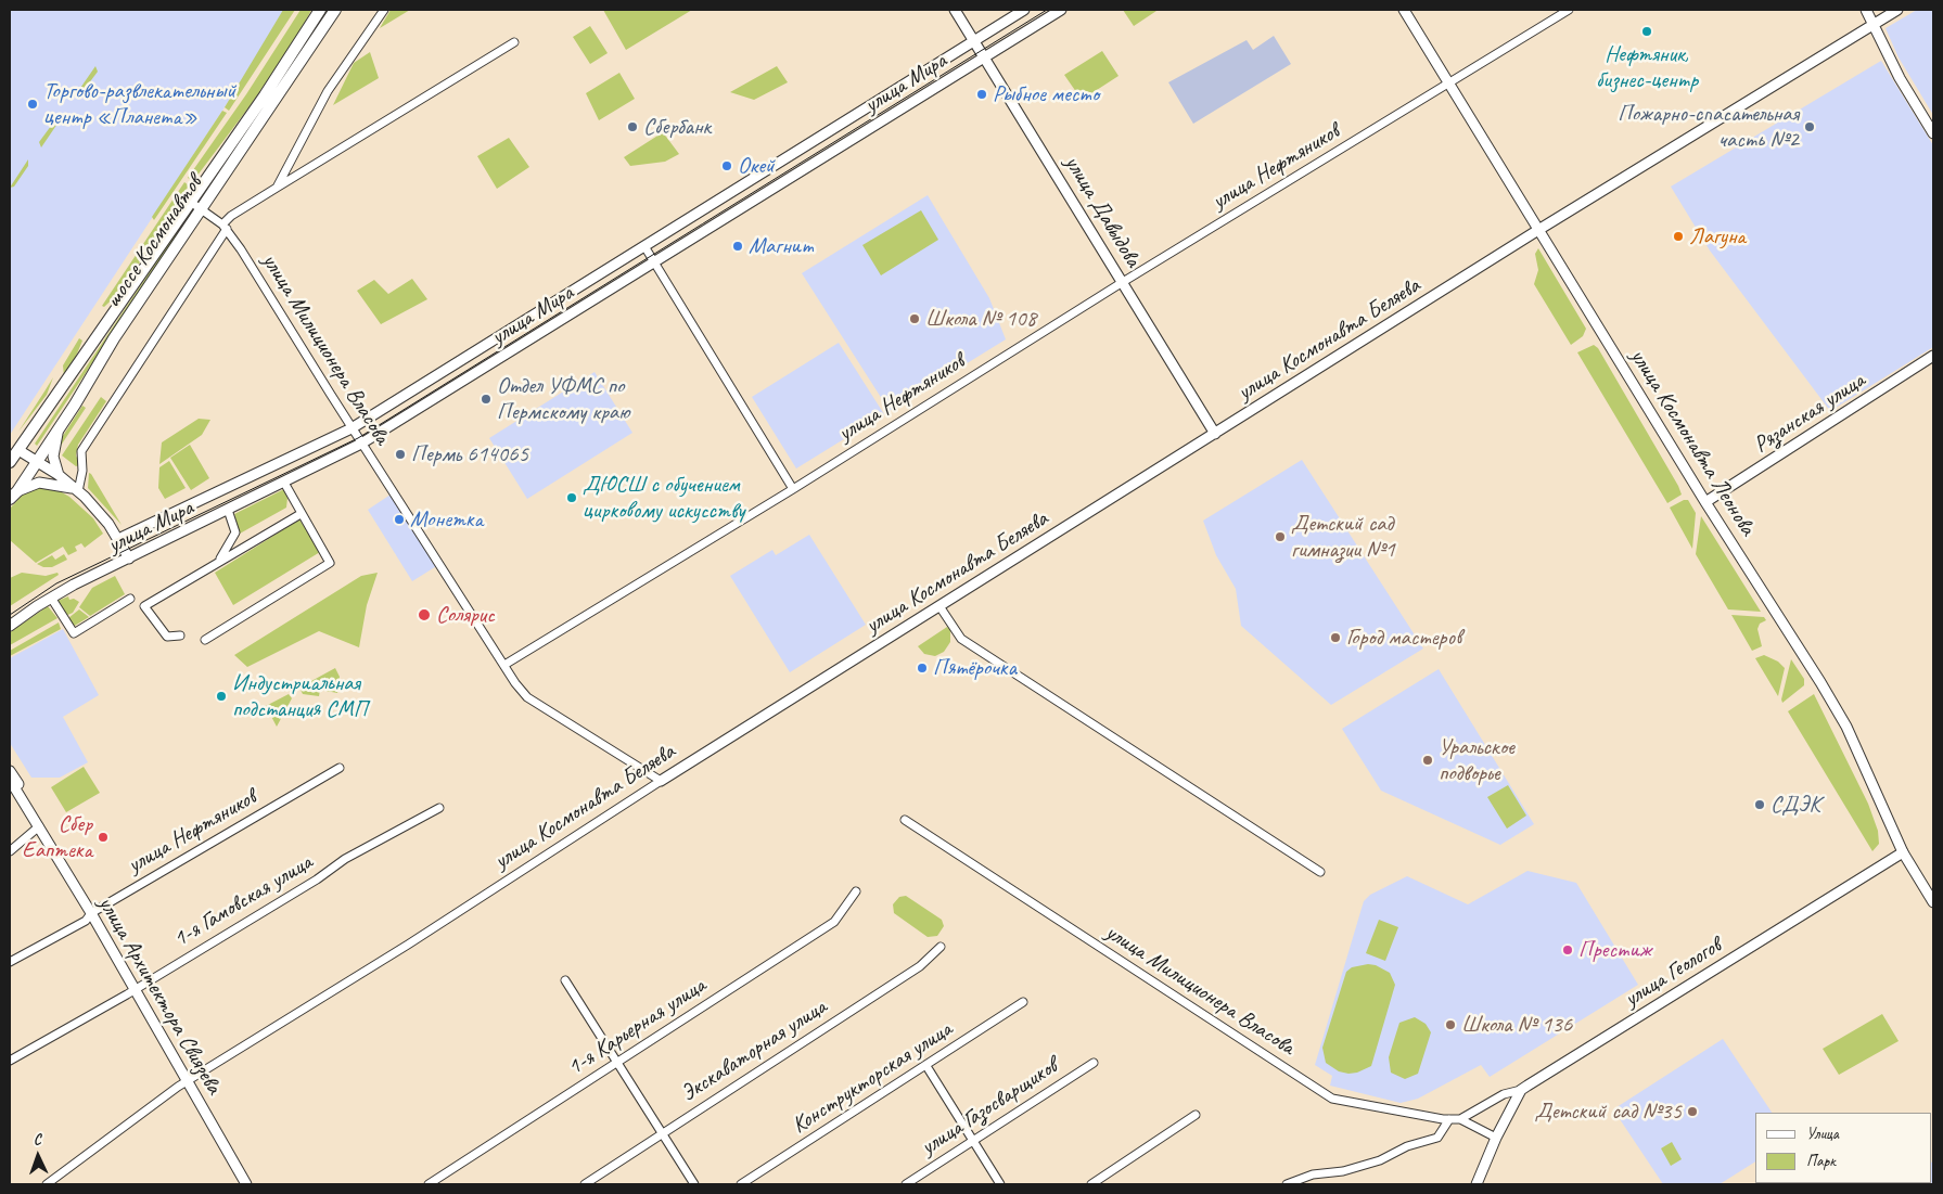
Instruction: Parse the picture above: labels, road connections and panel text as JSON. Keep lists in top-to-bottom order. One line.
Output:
{"streets":{"main road":["улица Мира","улица Давыдова","шоссе Космонавтов","улица Космонавта Беляева","Рязанская улица","улица Космонавта Леонова","улица Геологов","улица Архитектора Свиязева"],"street":["улица Нефтяников","улица Милиционера Власова","1-я Гамовская улица","1-я Карьерная улица","Экскаваторная улица","Конструкторская улица","улица Газосварщиков"]},"crossings":[["улица Мира","улица Давыдова"],["улица Мира","улица Милиционера Власова"],["улица Нефтяников","улица Давыдова"],["улица Нефтяников","улица Милиционера Власова"],["улица Нефтяников","улица Космонавта Леонова"],["улица Нефтяников","улица Архитектора Свиязева"],["улица Давыдова","улица Космонавта Беляева"],["шоссе Космонавтов","улица Милиционера Власова"],["улица Космонавта Беляева","улица Милиционера Власова"],["улица Космонавта Беляева","улица Космонавта Леонова"],["улица Космонавта Беляева","улица Архитектора Свиязева"],["улица Милиционера Власова","улица Геологов"],["Рязанская улица","улица Космонавта Леонова"],["улица Космонавта Леонова","улица Геологов"],["1-я Гамовская улица","улица Архитектора Свиязева"]],"places":["Нефтяник, бизнес-центр","Рыбное место","Торгово-развлекательный центр «Планета»","Сбербанк","Пожарно-спасательная часть №2","Окей","Лагуна","Магнит","Школа № 108","Отдел УФМС по Пермскому краю","Пермь 614065","ДЮСШ с обучением цирковому искусству","Монетка","Детский сад гимназии №1","Солярис","Город мастеров","Пятёрочка","Индустриальная подстанция СМП","Уральское подворье","СДЭК","Сбер Еаптека","Престиж","Школа № 136","Детский сад №35"],"legend":["Улица","Парк"],"north":"top"}
